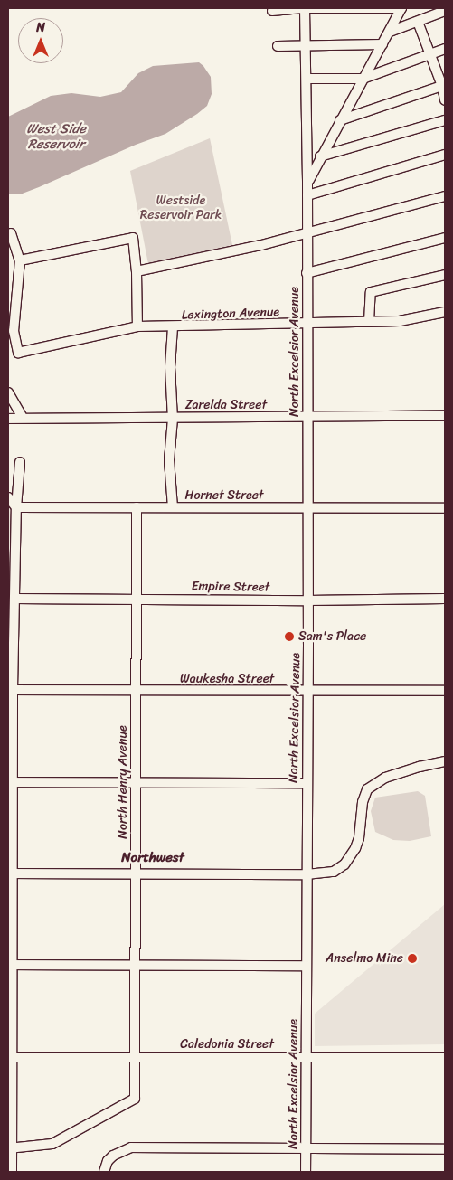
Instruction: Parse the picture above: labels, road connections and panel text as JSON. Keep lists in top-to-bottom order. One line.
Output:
{"streets":{"street":["Lexington Avenue","North Excelsior Avenue","Zarelda Street","Hornet Street","Empire Street","Waukesha Street","North Henry Avenue","Caledonia Street"]},"crossings":[["Lexington Avenue","North Excelsior Avenue"],["North Excelsior Avenue","Zarelda Street"],["North Excelsior Avenue","Hornet Street"],["North Excelsior Avenue","Empire Street"],["North Excelsior Avenue","Waukesha Street"],["North Excelsior Avenue","Caledonia Street"],["Hornet Street","North Henry Avenue"],["Empire Street","North Henry Avenue"],["Waukesha Street","North Henry Avenue"],["North Henry Avenue","Caledonia Street"]],"districts":["Northwest"],"water":["West Side Reservoir"],"parks":["Westside Reservoir Park"],"places":["Sam's Place","Anselmo Mine"],"north":"top"}
